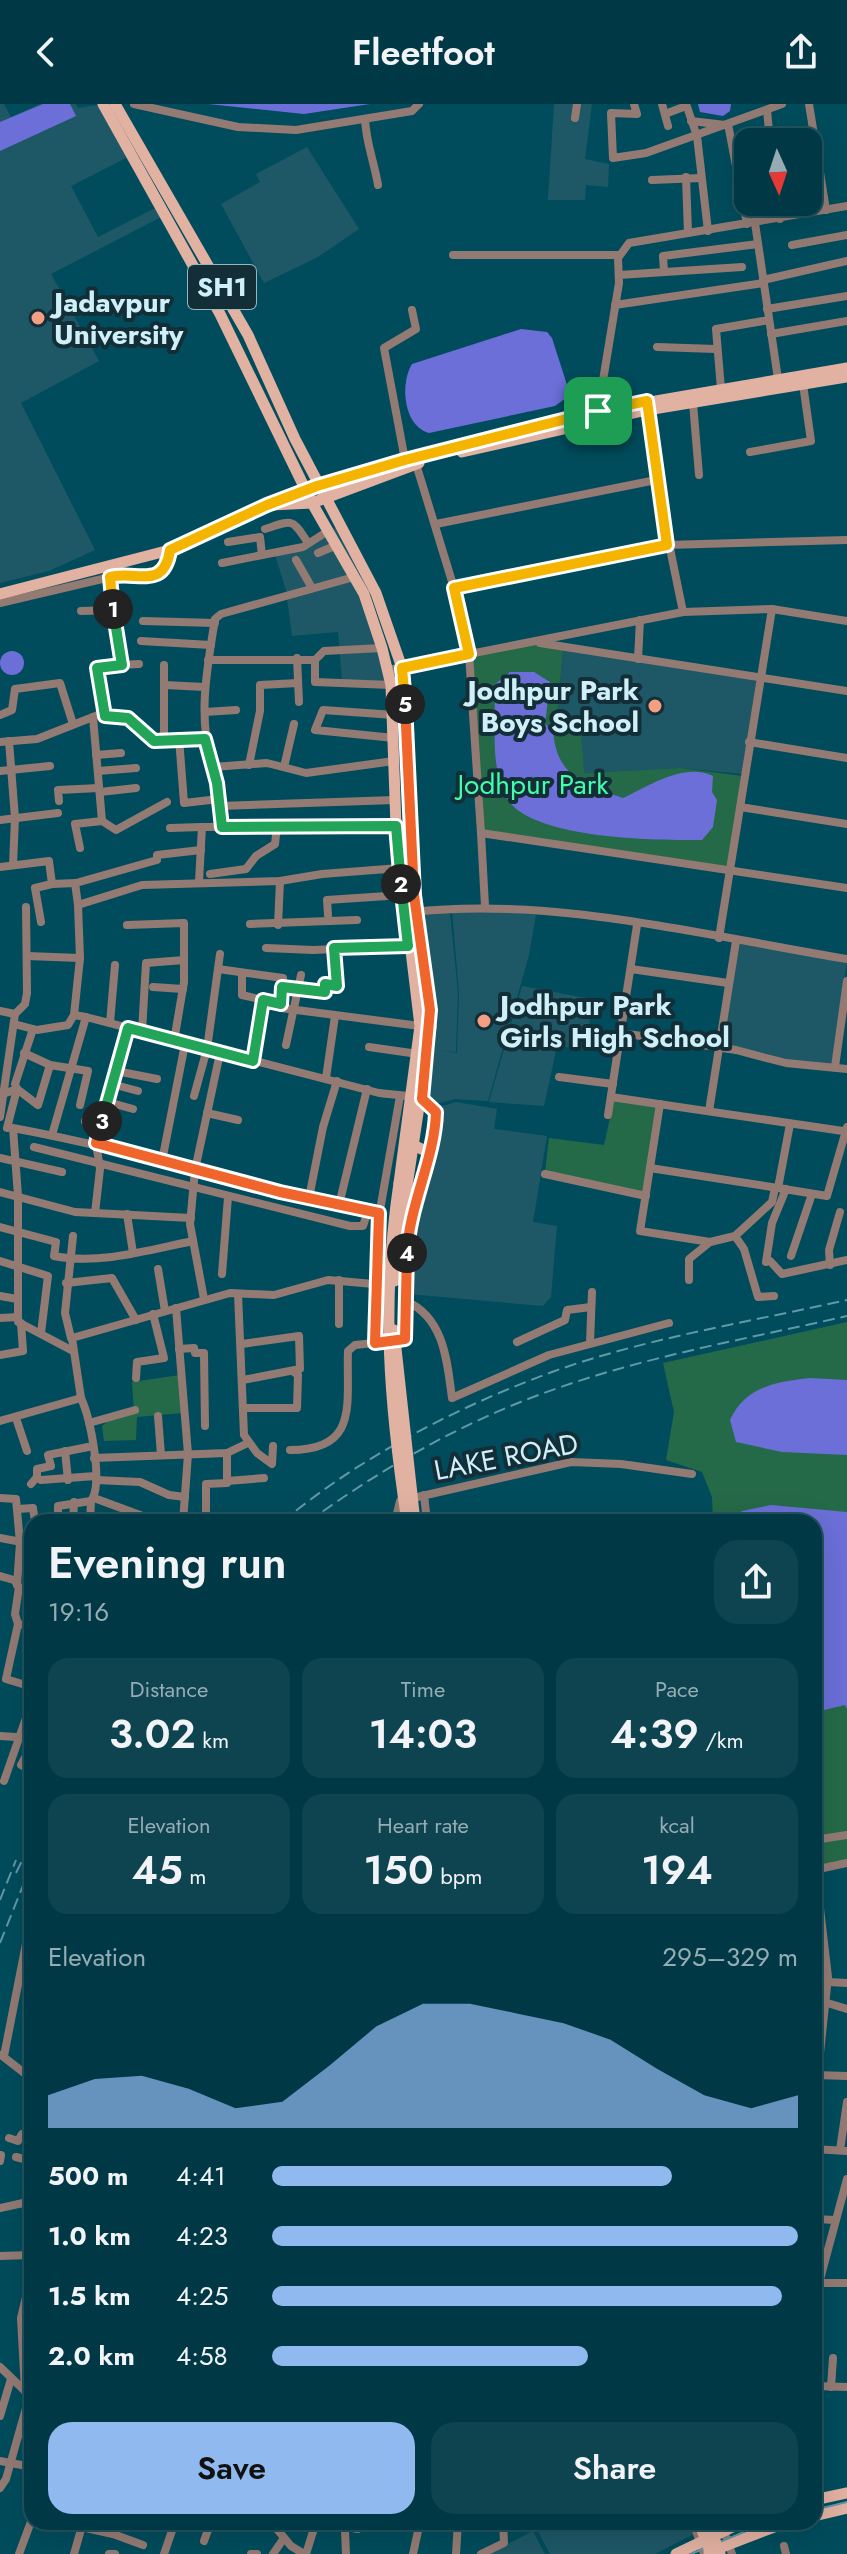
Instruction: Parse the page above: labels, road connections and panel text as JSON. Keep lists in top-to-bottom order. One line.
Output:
{"streets":{"main road":["SH1"],"street":["LAKE ROAD"]},"parks":["Jodhpur Park"],"places":["Jadavpur University","Jodhpur Park Boys School","Jodhpur Park Girls High School"],"north":"bottom","page":{"header":"Fleetfoot","pins":["1","5","2","3","4"],"heading":["Evening run","19:16"],"stats":[["Distance","3.02 km"],["Time","14:03"],["Pace","4:39 /km"],["Elevation","45 m"],["Heart rate","150 bpm"],["kcal","194"]],"chart":["Elevation","295–329 m"],"list":[{"name":"500 m","note":"4:41"},{"name":"1.0 km","note":"4:23"},{"name":"1.5 km","note":"4:25"},{"name":"2.0 km","note":"4:58"}],"buttons":["Save","Share"]}}
